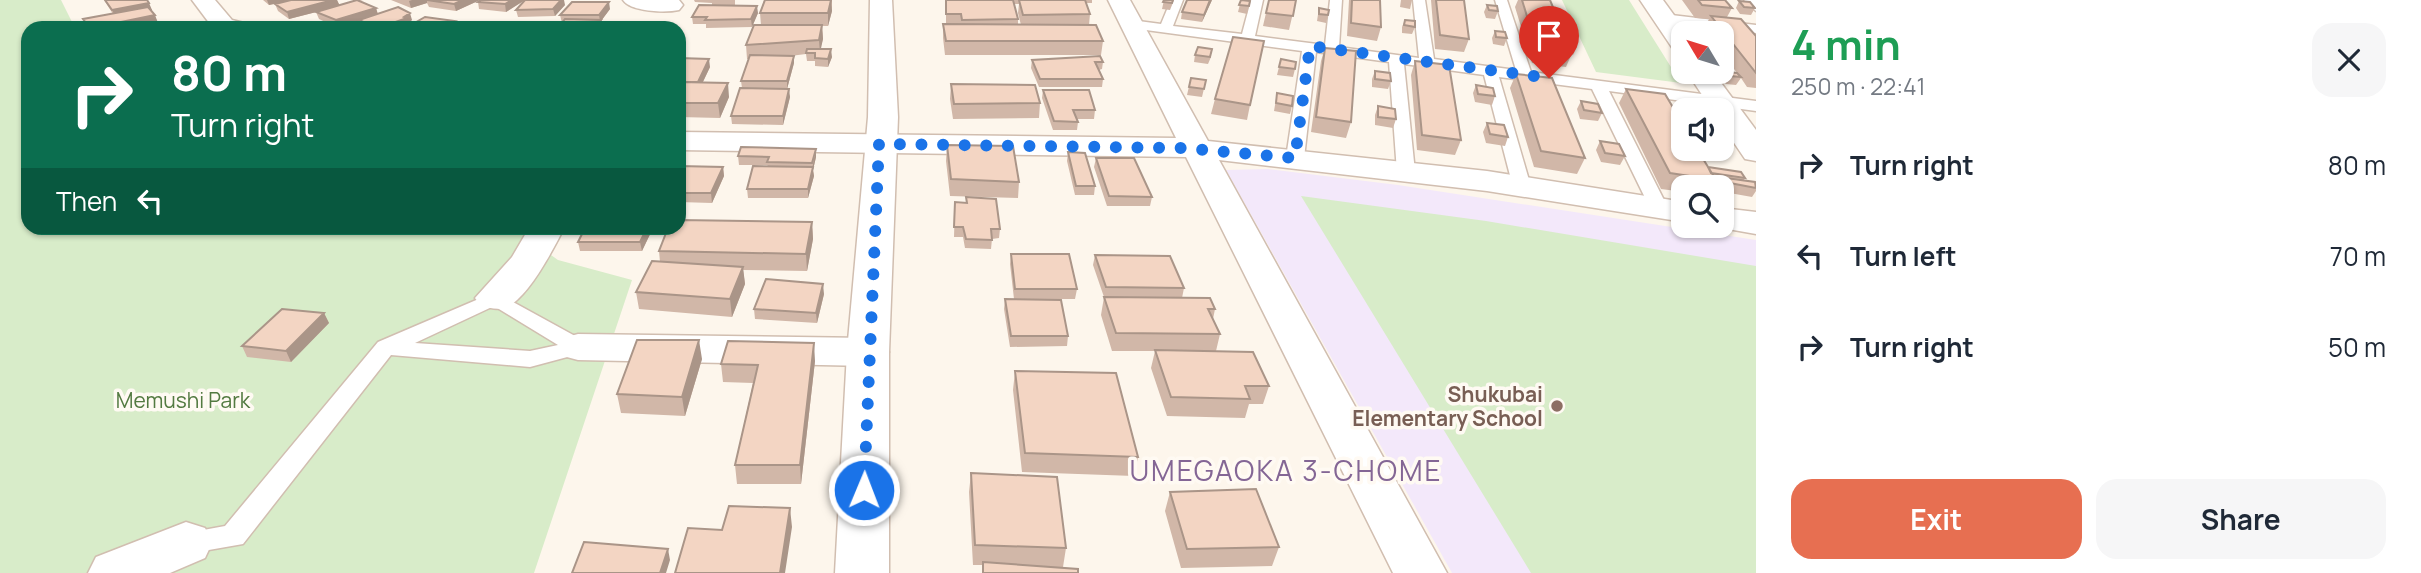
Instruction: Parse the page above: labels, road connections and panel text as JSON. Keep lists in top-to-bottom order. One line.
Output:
{"districts":["UMEGAOKA 3-CHOME"],"parks":["Memushi Park"],"places":["Shukubai Elementary School"],"north":"top left","page":{"heading":["4 min","250 m · 22:41"],"turn":["80 m","Turn right"],"list":[{"name":"Turn right","value":"80 m"},{"name":"Turn left","value":"70 m"},{"name":"Turn right","value":"50 m"}],"then":"Then","buttons":["Exit","Share"]}}
